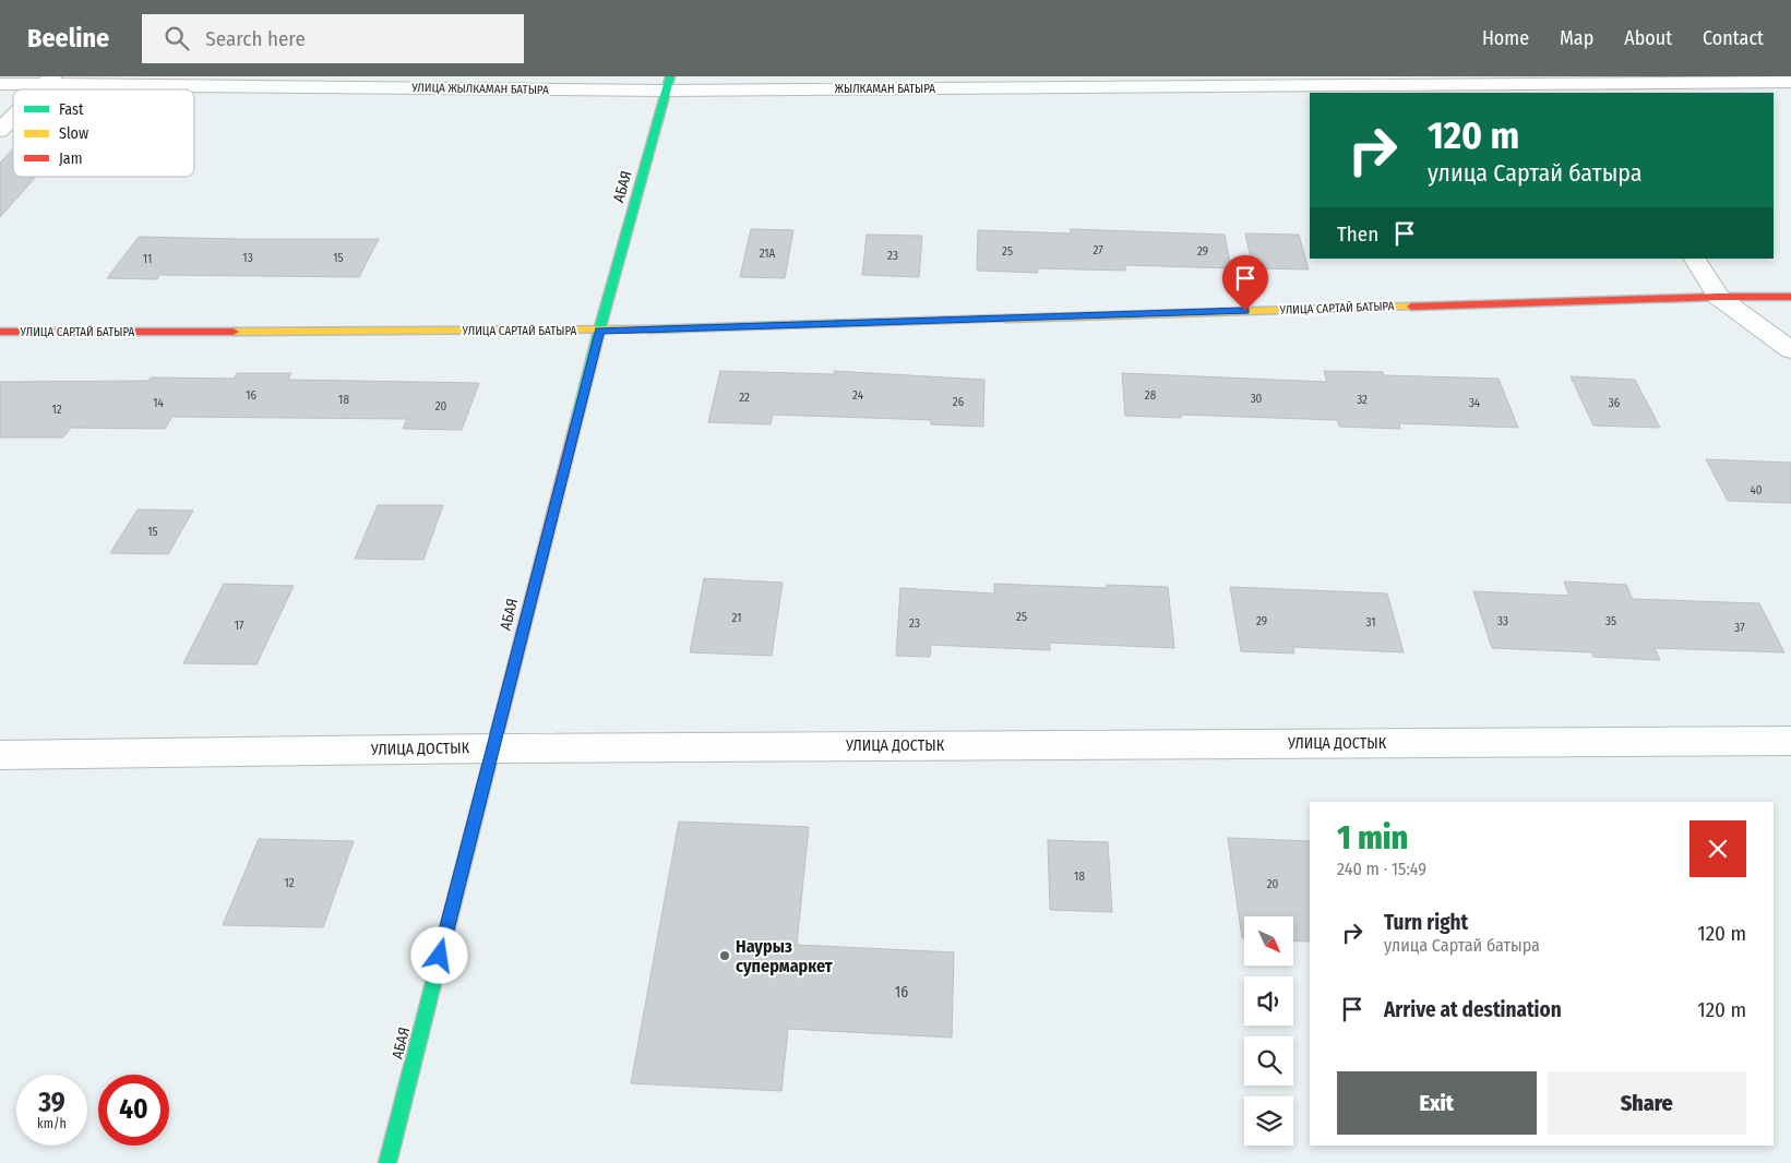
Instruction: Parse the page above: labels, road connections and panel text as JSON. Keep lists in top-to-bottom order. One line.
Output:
{"streets":{"street":["УЛИЦА ЖЫЛКАМАН БАТЫРА","ЖЫЛКАМАН БАТЫРА","АБАЯ","УЛИЦА САРТАЙ БАТЫРА","УЛИЦА ДОСТЫК"]},"crossings":[["УЛИЦА ЖЫЛКАМАН БАТЫРА","ЖЫЛКАМАН БАТЫРА"],["УЛИЦА ЖЫЛКАМАН БАТЫРА","АБАЯ"],["ЖЫЛКАМАН БАТЫРА","АБАЯ"],["АБАЯ","УЛИЦА САРТАЙ БАТЫРА"],["АБАЯ","УЛИЦА ДОСТЫК"]],"places":["Наурыз супермаркет"],"house_numbers":["27","25","29","21А","23","13","15","11","16","24","28","22","30","18","32","26","14","34","36","20","12","40","15","25","21","29","33","35","31","23","17","37","18","12","20","16"],"legend":["Fast","Slow","Jam"],"north":"bottom right","page":{"header":"Beeline","search":"Search here","nav":["Home","Map","About","Contact"],"turn":["120 m","улица Сартай батыра"],"then":"Then","heading":["1 min","240 m · 15:49"],"list":[{"name":"Turn right","note":"улица Сартай батыра","value":"120 m"},{"name":"Arrive at destination","value":"120 m"}],"buttons":["Exit","Share"],"speed":"39 km/h","limit":"40"}}
